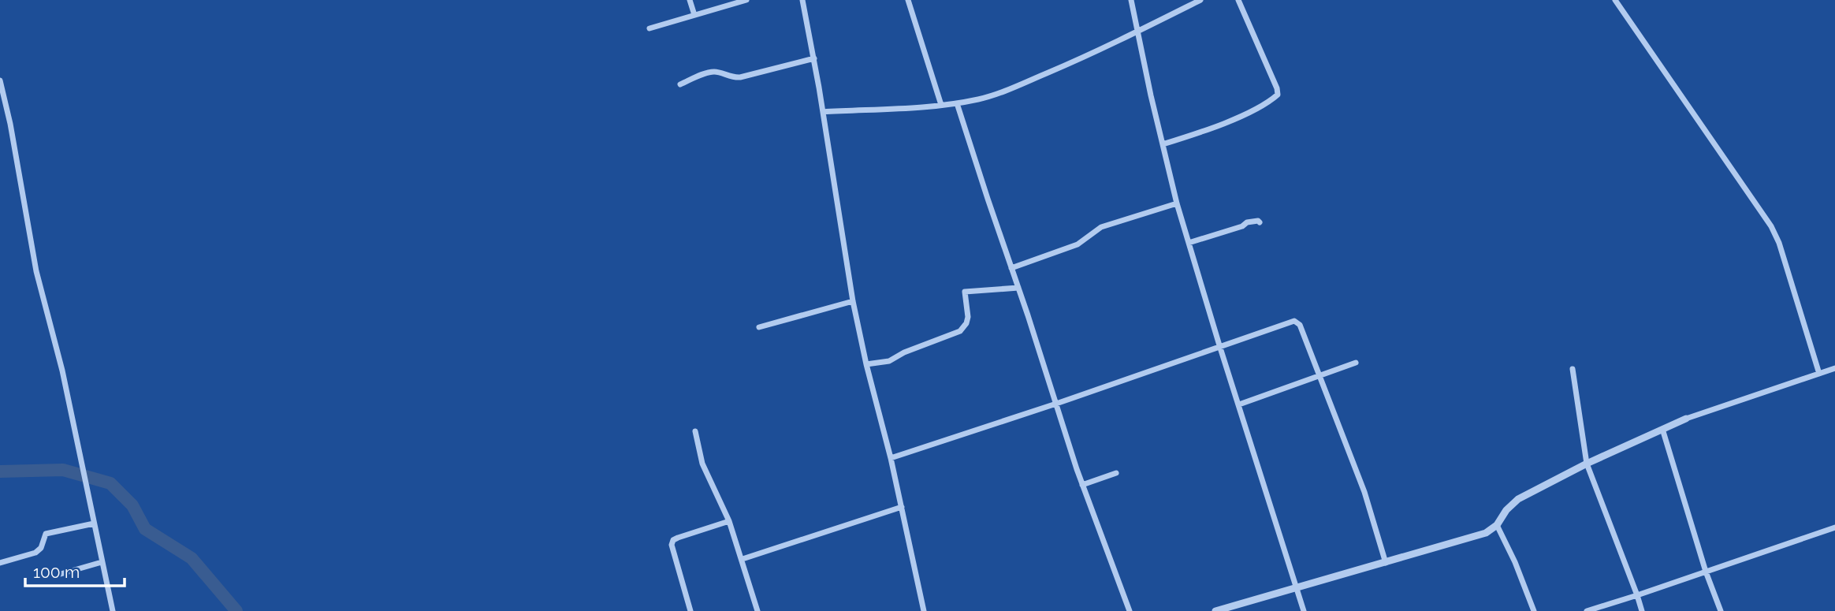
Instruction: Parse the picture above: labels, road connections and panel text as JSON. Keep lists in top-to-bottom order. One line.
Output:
{"scale_bar":"100 m"}
